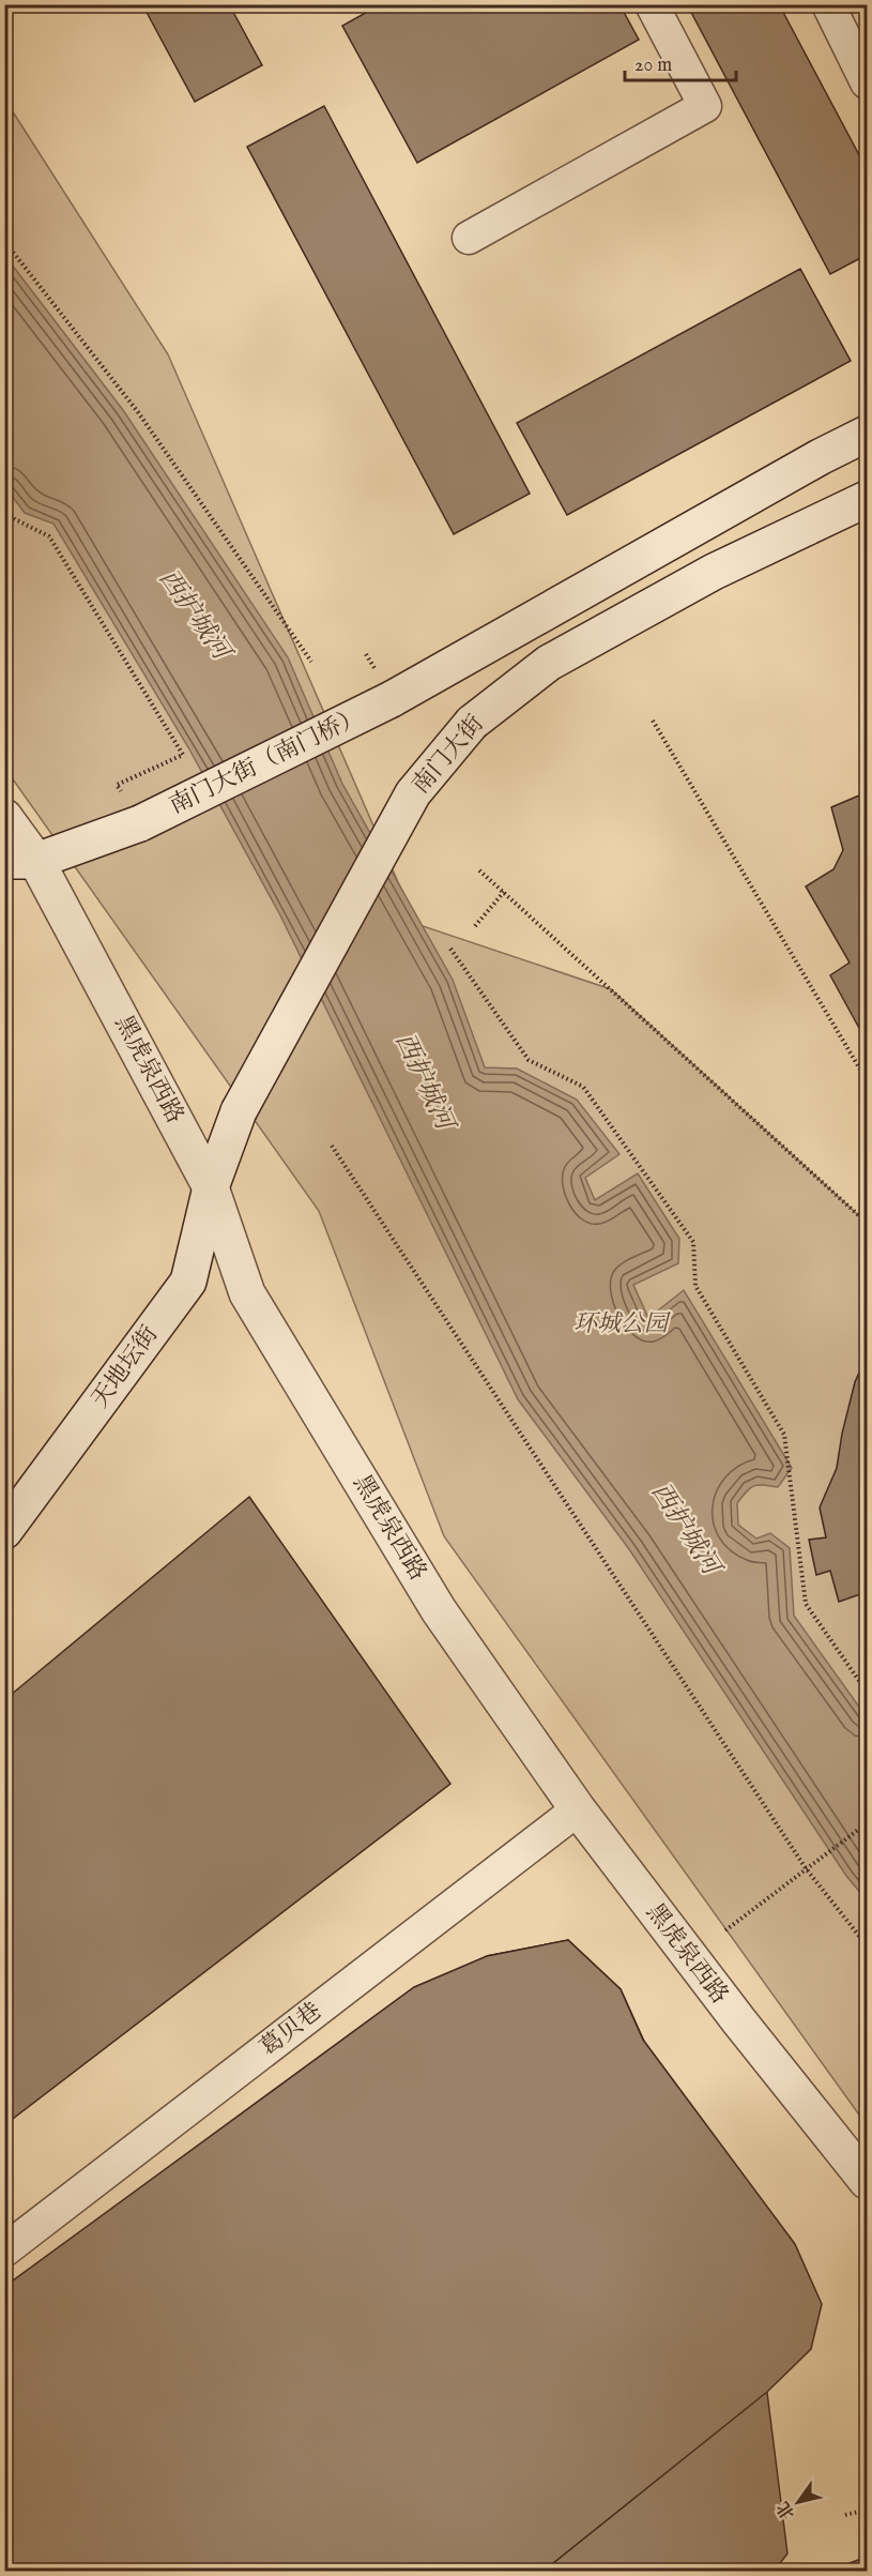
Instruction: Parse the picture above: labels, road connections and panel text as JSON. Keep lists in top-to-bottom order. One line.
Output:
{"streets":{"main road":["南门大街","南门大街（南门桥）","黑虎泉西路","天地坛街"],"street":["葛贝巷"]},"crossings":[["南门大街","黑虎泉西路"],["南门大街","天地坛街"],["黑虎泉西路","天地坛街"],["黑虎泉西路","葛贝巷"]],"water":["西护城河"],"parks":["环城公园"],"scale_bar":"20 m","north":"bottom left"}
